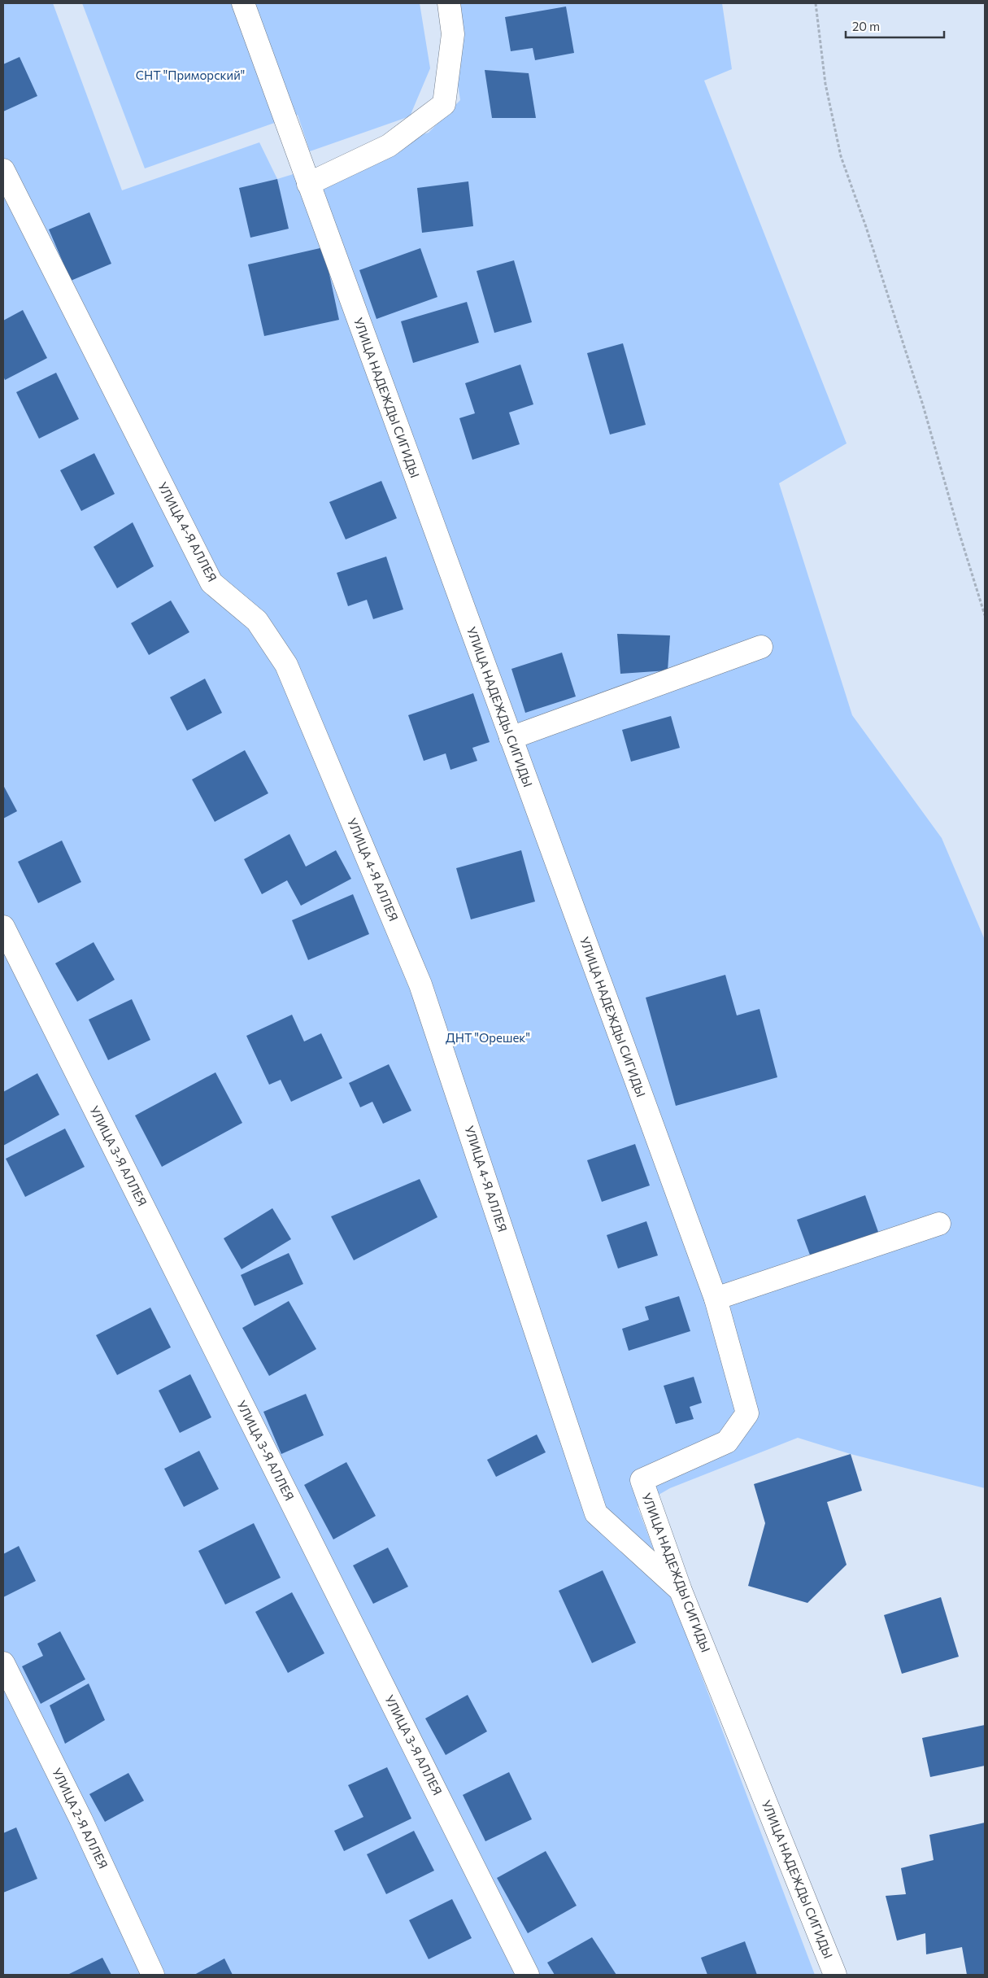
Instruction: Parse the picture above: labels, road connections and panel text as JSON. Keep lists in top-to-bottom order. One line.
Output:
{"streets":{"street":["УЛИЦА НАДЕЖДЫ СИГИДЫ","УЛИЦА 4-Я АЛЛЕЯ","УЛИЦА 3-Я АЛЛЕЯ","УЛИЦА 2-Я АЛЛЕЯ"]},"crossings":[["УЛИЦА НАДЕЖДЫ СИГИДЫ","УЛИЦА 4-Я АЛЛЕЯ"]],"parks":["СНТ \"Приморский\"","ДНТ \"Орешек\""],"scale_bar":"20 m"}
